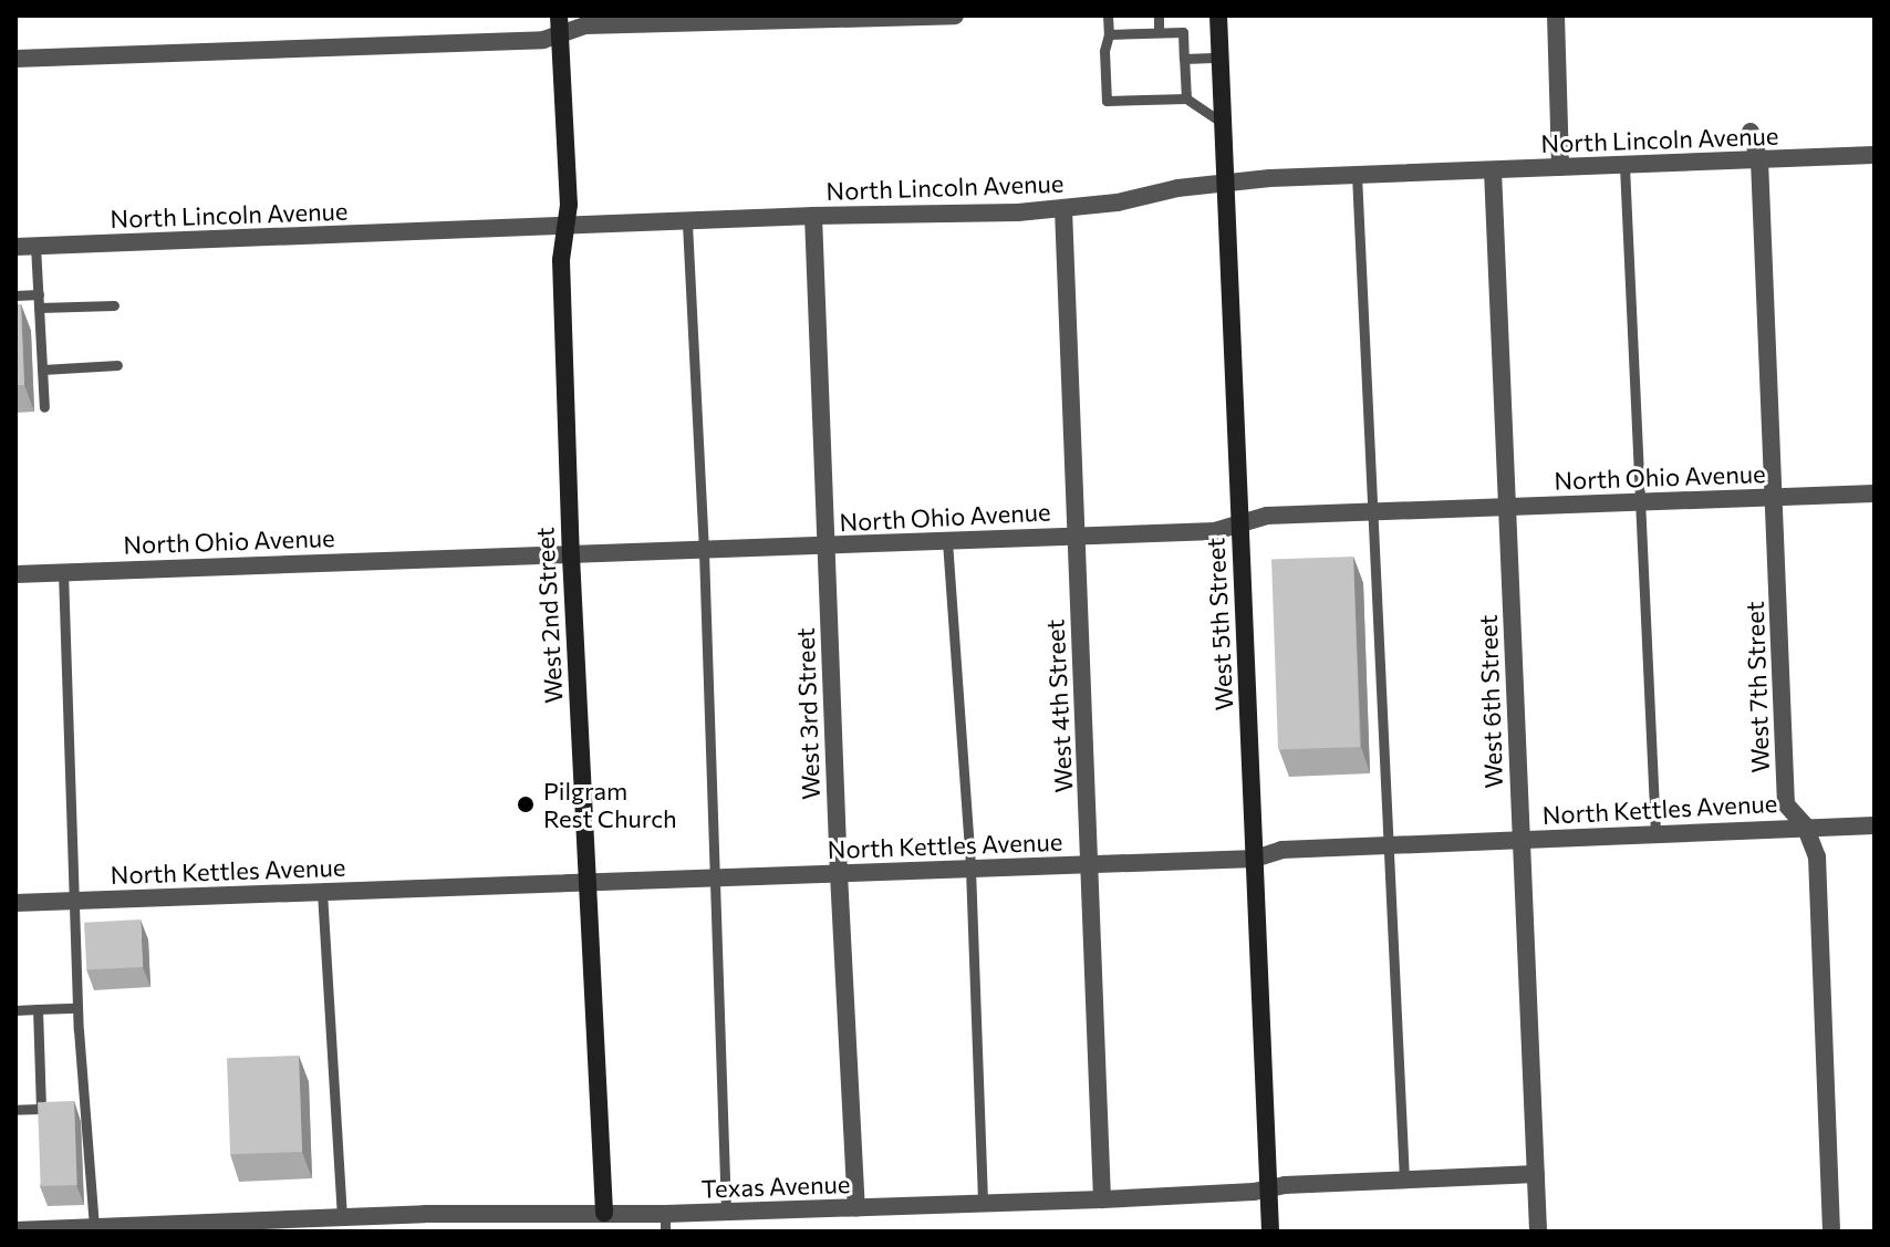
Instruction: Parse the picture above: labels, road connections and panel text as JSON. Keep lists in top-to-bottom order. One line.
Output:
{"streets":{"street":["North Lincoln Avenue","North Ohio Avenue","West 2nd Street","West 5th Street","West 7th Street","West 6th Street","West 4th Street","West 3rd Street","North Kettles Avenue","Texas Avenue"]},"crossings":[["North Lincoln Avenue","West 2nd Street"],["North Lincoln Avenue","West 5th Street"],["North Lincoln Avenue","West 7th Street"],["North Lincoln Avenue","West 6th Street"],["North Lincoln Avenue","West 4th Street"],["North Lincoln Avenue","West 3rd Street"],["North Ohio Avenue","West 2nd Street"],["North Ohio Avenue","West 5th Street"],["North Ohio Avenue","West 7th Street"],["North Ohio Avenue","West 6th Street"],["North Ohio Avenue","West 4th Street"],["North Ohio Avenue","West 3rd Street"],["West 2nd Street","North Kettles Avenue"],["West 2nd Street","Texas Avenue"],["West 5th Street","North Kettles Avenue"],["West 5th Street","Texas Avenue"],["West 7th Street","North Kettles Avenue"],["West 6th Street","North Kettles Avenue"],["West 6th Street","Texas Avenue"],["West 4th Street","North Kettles Avenue"],["West 4th Street","Texas Avenue"],["West 3rd Street","North Kettles Avenue"],["West 3rd Street","Texas Avenue"]],"places":["Pilgram Rest Church"]}
